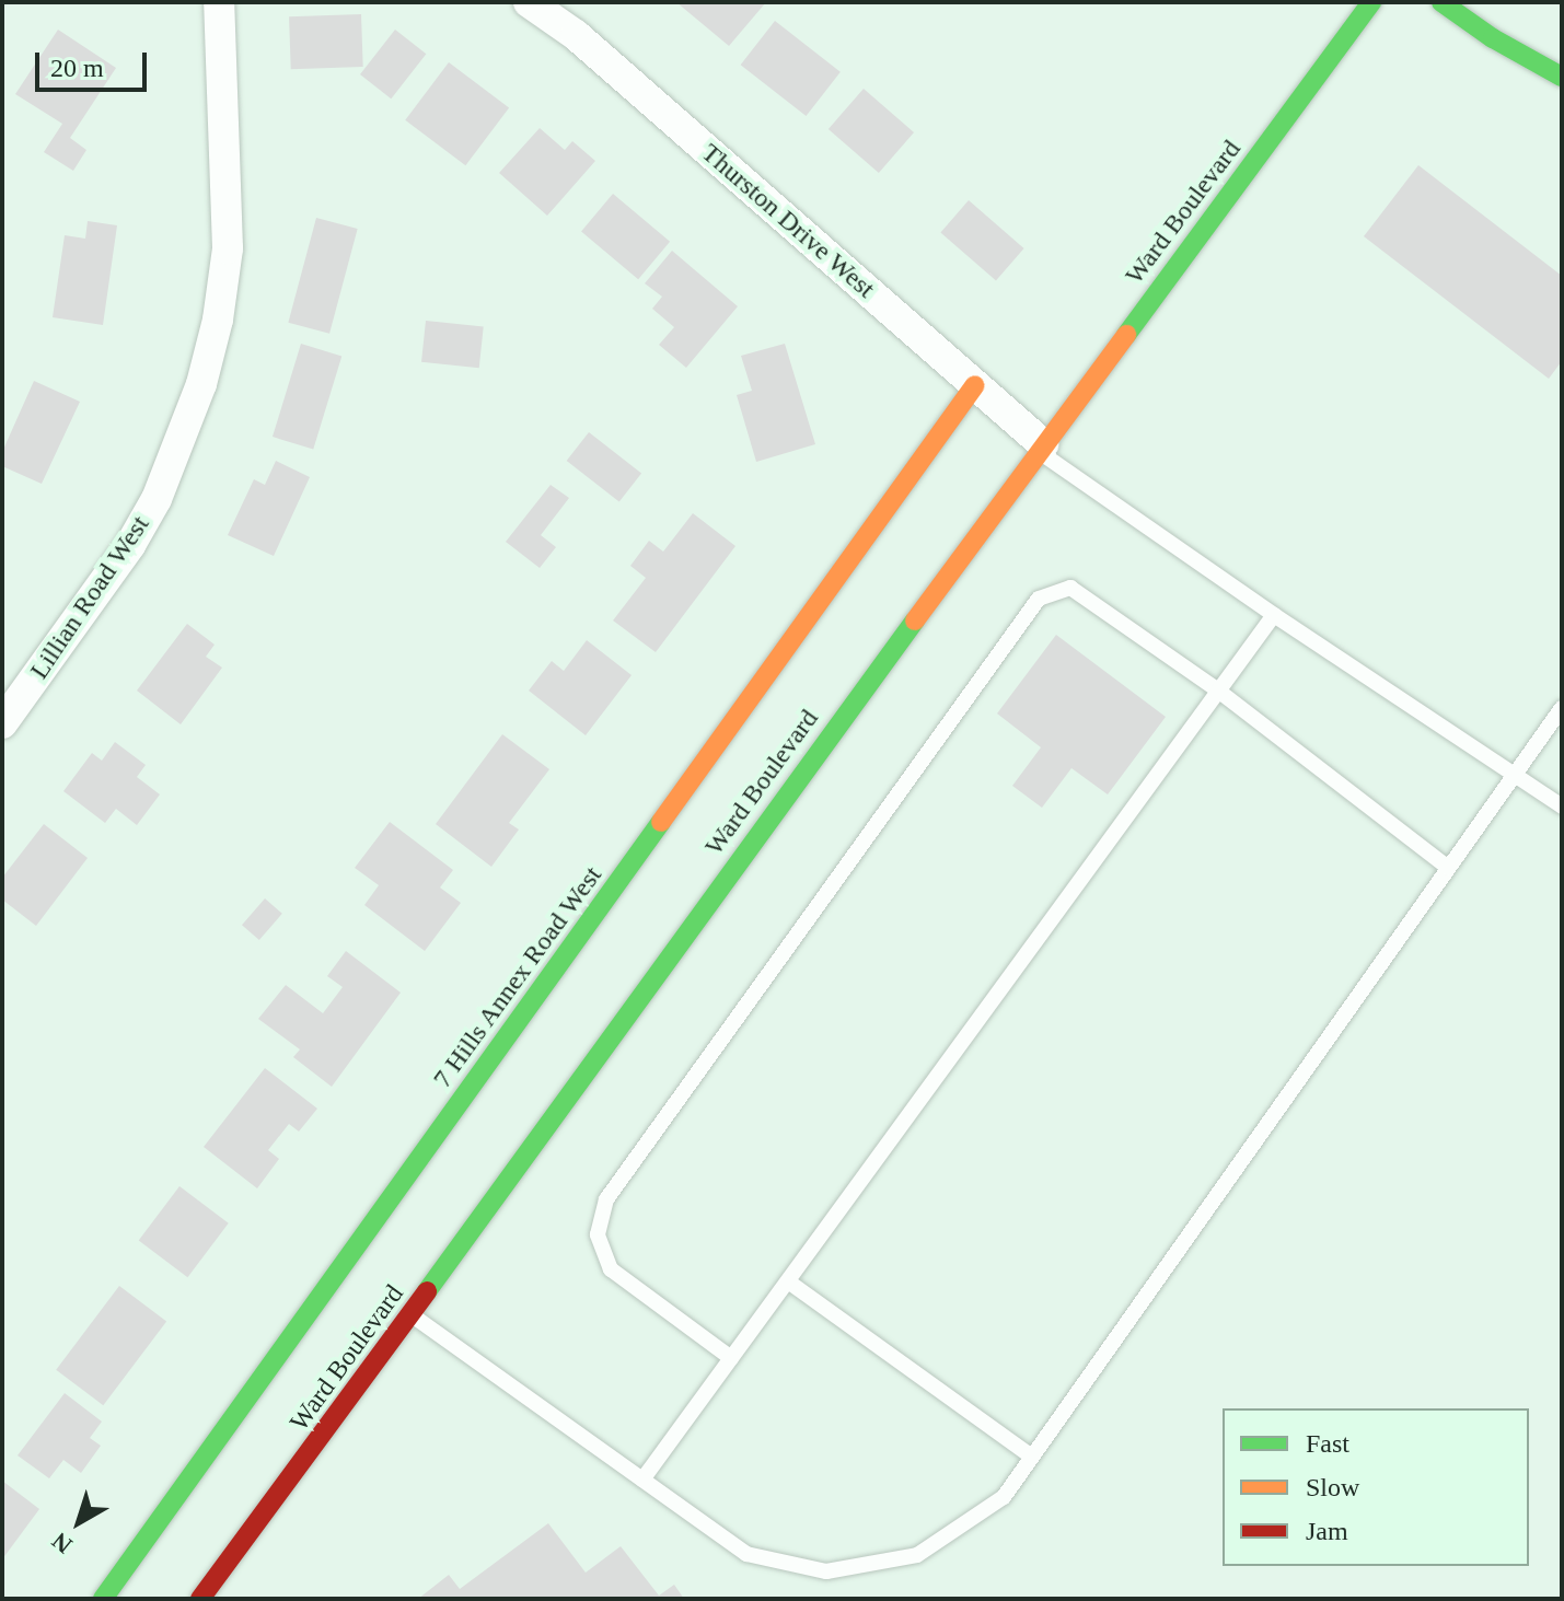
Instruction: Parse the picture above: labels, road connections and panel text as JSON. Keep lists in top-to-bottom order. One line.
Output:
{"streets":{"main road":["Ward Boulevard","7 Hills Annex Road West"],"street":["Thurston Drive West","Lillian Road West"]},"crossings":[["Ward Boulevard","Thurston Drive West"],["Thurston Drive West","7 Hills Annex Road West"]],"legend":["Fast","Slow","Jam"],"scale_bar":"20 m","north":"bottom left"}
